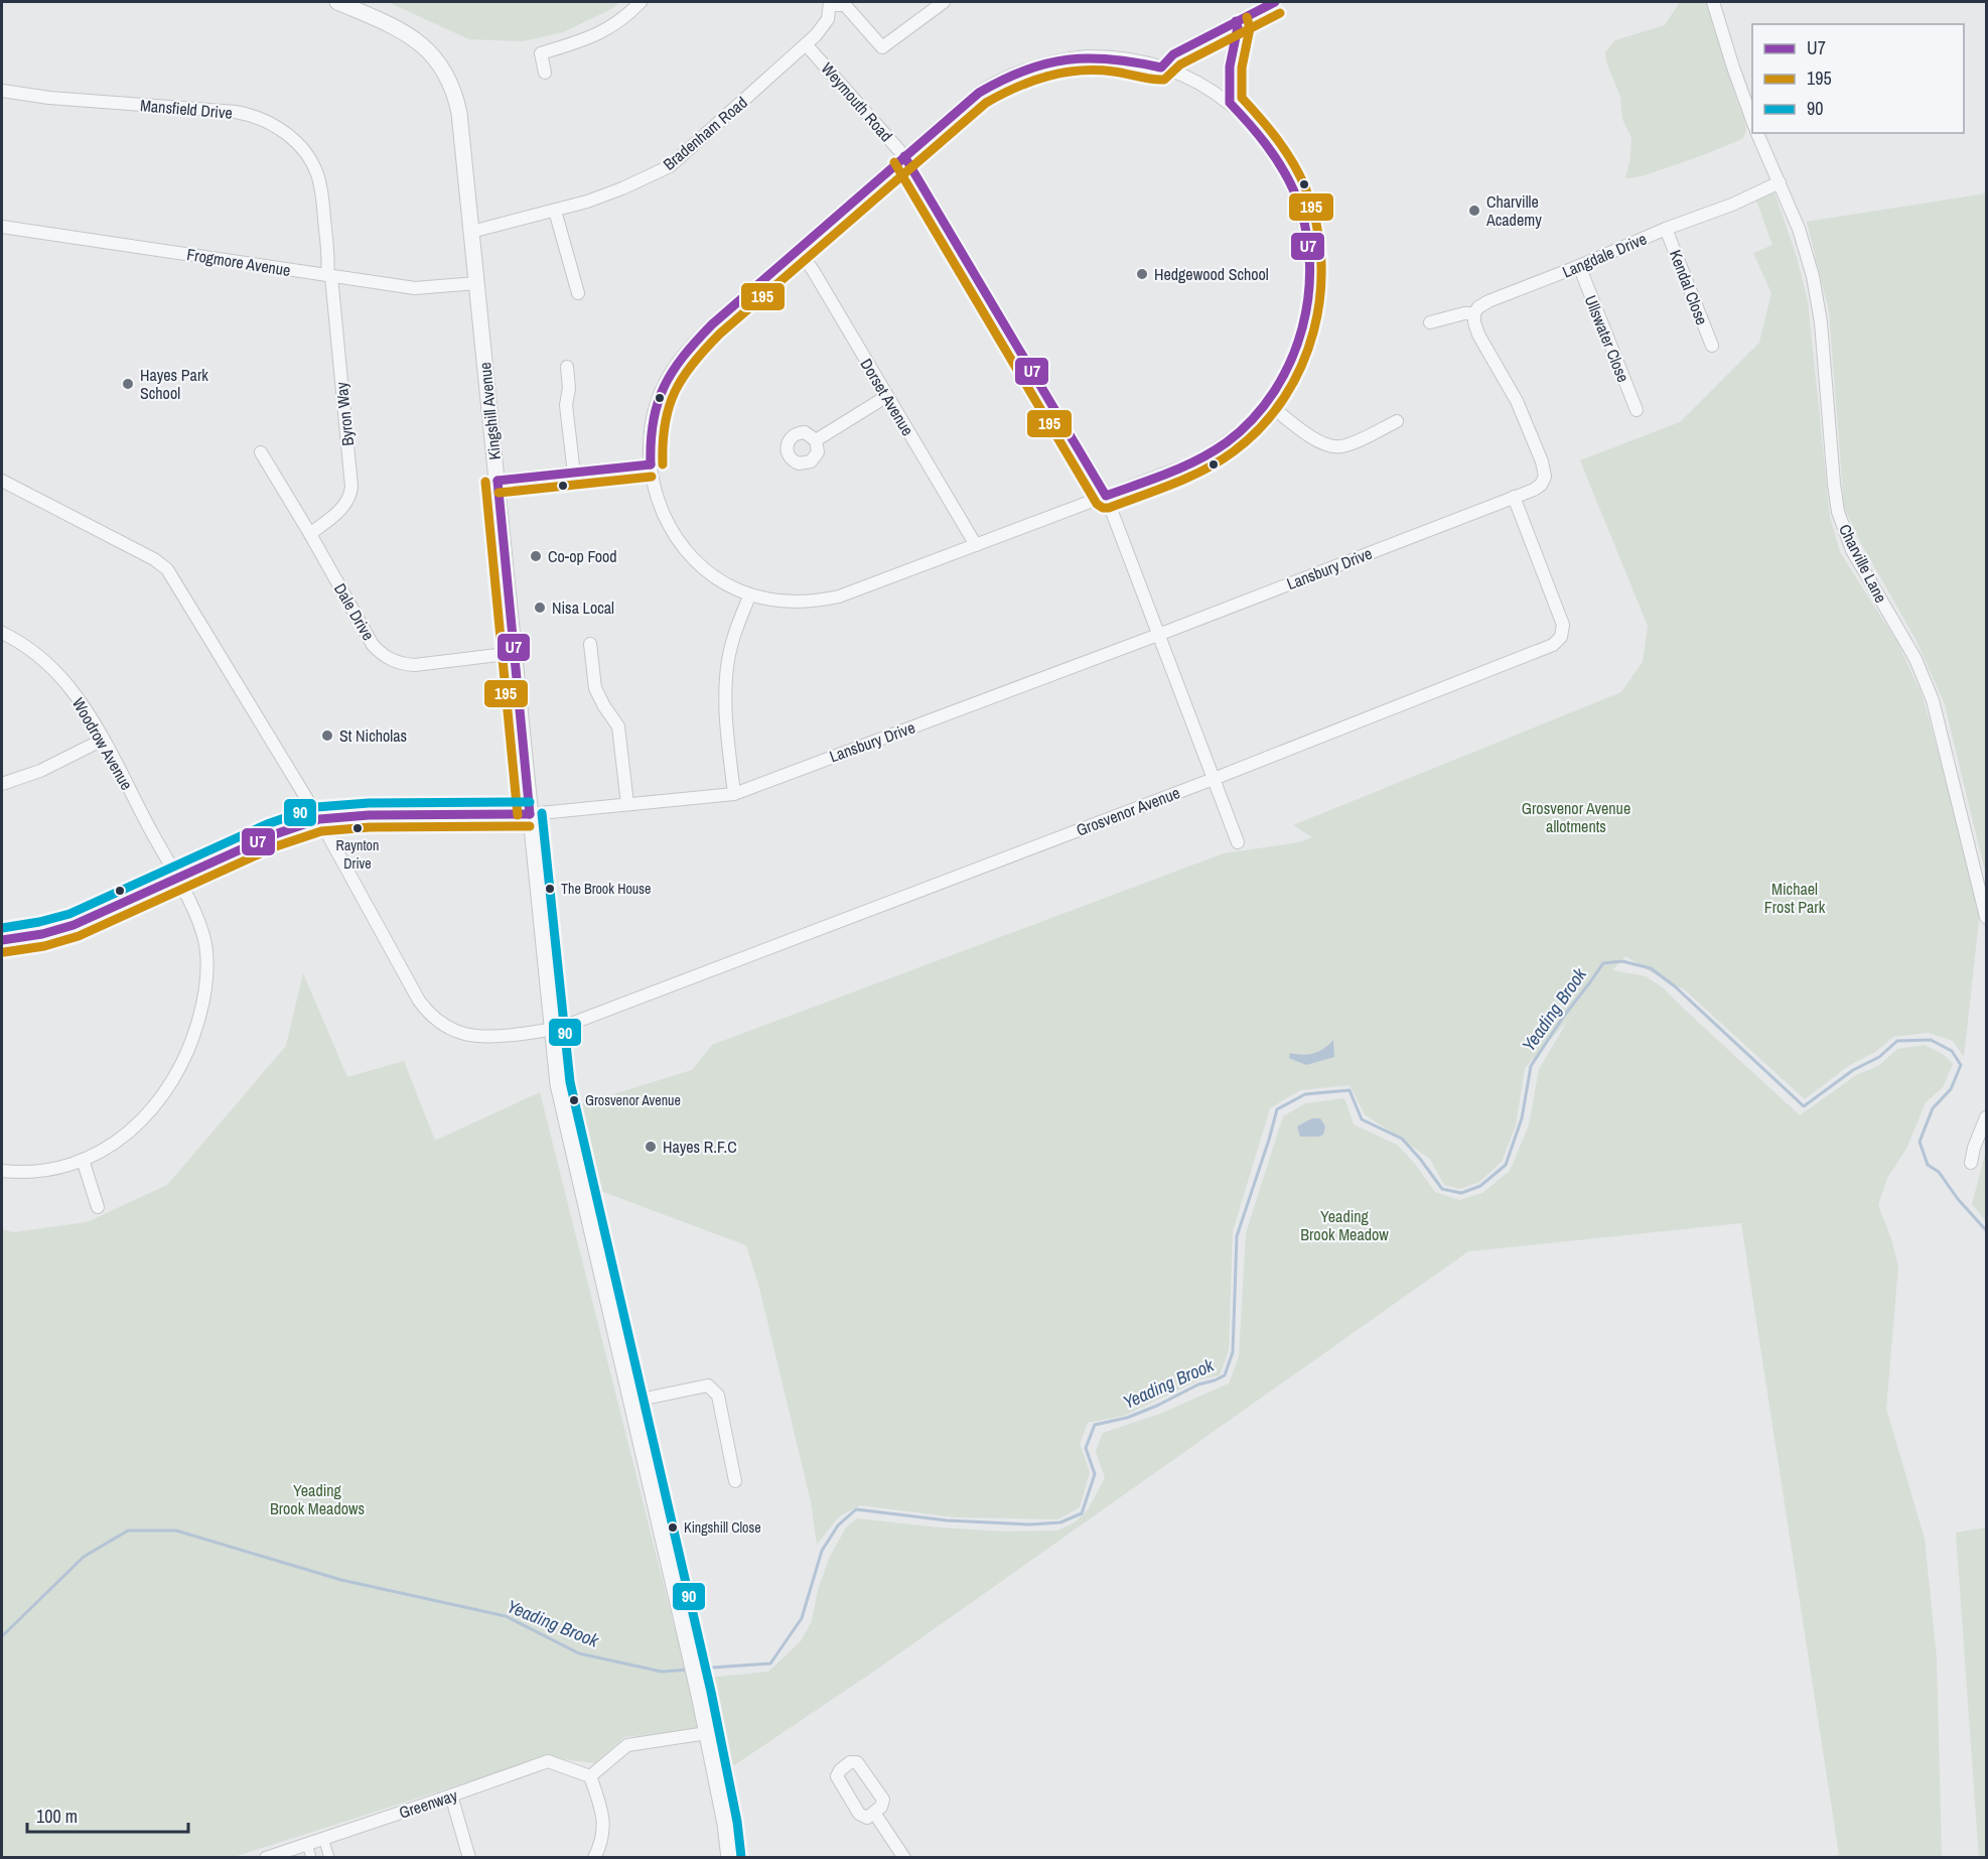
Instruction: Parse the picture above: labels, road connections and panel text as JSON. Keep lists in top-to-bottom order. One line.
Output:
{"streets":{"street":["Weymouth Road","Mansfield Drive","Bradenham Road","Langdale Drive","Frogmore Avenue","Kendal Close","Ullswater Close","Dorset Avenue","Kingshill Avenue","Byron Way","Charville Lane","Lansbury Drive","Dale Drive","Woodrow Avenue","Grosvenor Avenue","Greenway"]},"crossings":[["Weymouth Road","Bradenham Road"],["Weymouth Road","Lansbury Drive"],["Weymouth Road","Grosvenor Avenue"],["Mansfield Drive","Frogmore Avenue"],["Mansfield Drive","Byron Way"],["Bradenham Road","Kingshill Avenue"],["Langdale Drive","Kendal Close"],["Langdale Drive","Ullswater Close"],["Langdale Drive","Charville Lane"],["Langdale Drive","Lansbury Drive"],["Frogmore Avenue","Kingshill Avenue"],["Frogmore Avenue","Byron Way"],["Kingshill Avenue","Lansbury Drive"],["Kingshill Avenue","Dale Drive"],["Kingshill Avenue","Grosvenor Avenue"],["Byron Way","Dale Drive"],["Lansbury Drive","Woodrow Avenue"],["Lansbury Drive","Grosvenor Avenue"]],"water":["Yeading Brook"],"parks":["Grosvenor Avenue allotments","Michael Frost Park","Yeading Brook Meadow","Yeading Brook Meadows"],"places":["Charville Academy","Hedgewood School","Hayes Park School","Co-op Food","Nisa Local","St Nicholas","Raynton Drive","The Brook House","Grosvenor Avenue","Hayes R.F.C","Kingshill Close"],"lines":["transit line U7","transit line 195","transit line 90"],"legend":["U7","195","90"],"scale_bar":"100 m"}
